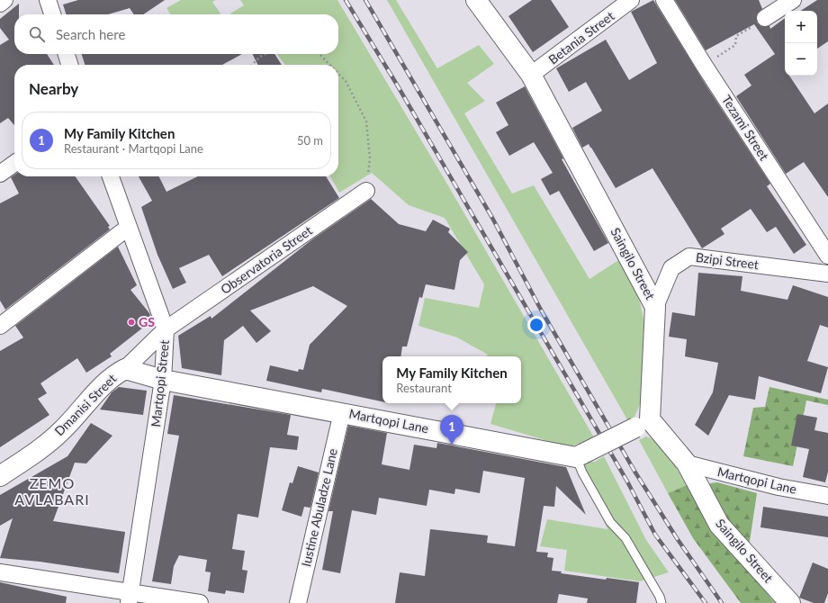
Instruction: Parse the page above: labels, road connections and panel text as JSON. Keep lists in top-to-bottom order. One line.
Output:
{"streets":{"street":["Betania Street","Tezami Street","Observatoria Street","Bzipi Street","Saingilo Street","Martqopi Street","Dmanisi Street","Martqopi Lane","Iustine Abuladze Lane"]},"crossings":[["Betania Street","Saingilo Street"],["Observatoria Street","Martqopi Street"],["Observatoria Street","Dmanisi Street"],["Bzipi Street","Saingilo Street"],["Saingilo Street","Martqopi Lane"],["Martqopi Street","Dmanisi Street"],["Martqopi Street","Martqopi Lane"],["Dmanisi Street","Martqopi Lane"],["Martqopi Lane","Iustine Abuladze Lane"]],"districts":["ZEMO AVLABARI"],"places":["GS"],"page":{"map_buttons":["+","−"],"search":"Search here","heading":"Nearby","list":[{"mark":"1","name":"My Family Kitchen","note":"Restaurant · Martqopi Lane","value":"50 m"}],"popup":["My Family Kitchen","Restaurant"],"pins":"1"}}
